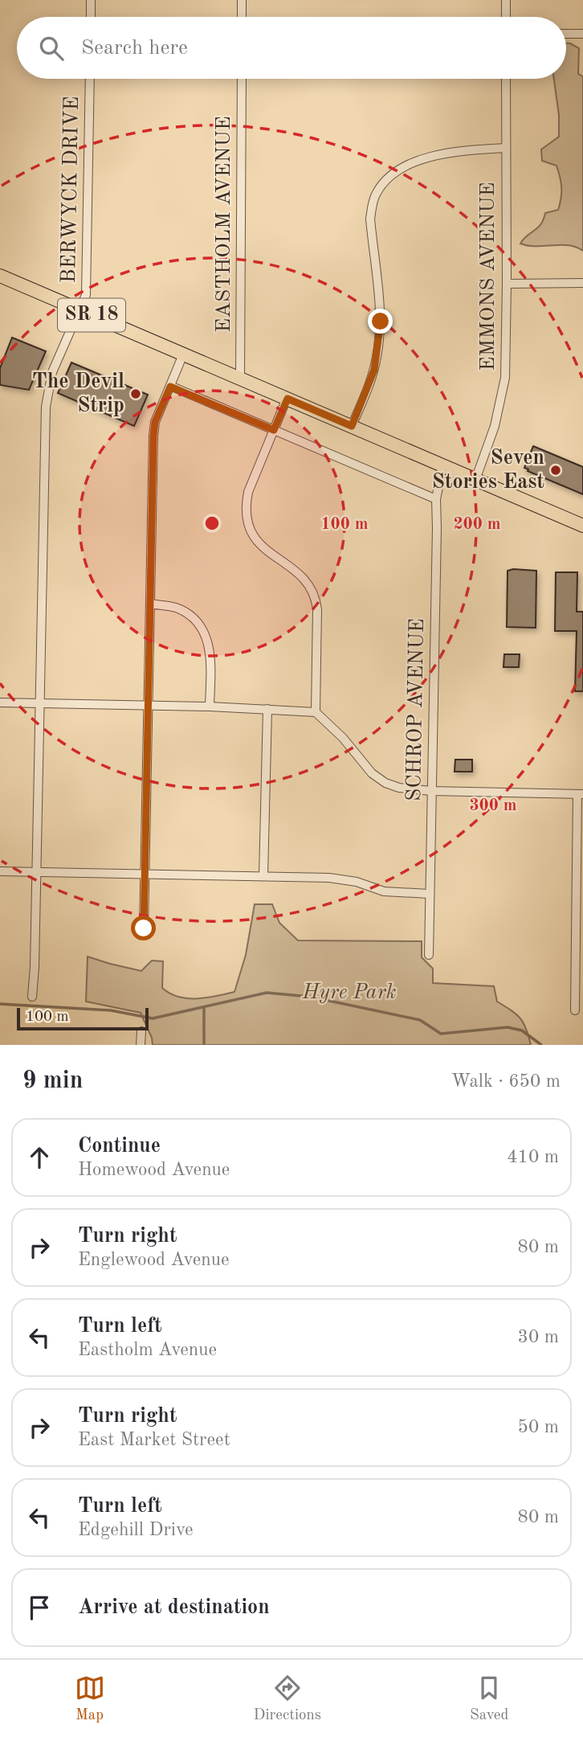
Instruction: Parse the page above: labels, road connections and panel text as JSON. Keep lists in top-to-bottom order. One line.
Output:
{"streets":{"main road":["SR 18"],"street":["BERWYCK DRIVE","EASTHOLM AVENUE","EMMONS AVENUE","SCHROP AVENUE"]},"crossings":[["BERWYCK DRIVE","SR 18"],["EASTHOLM AVENUE","SR 18"],["EMMONS AVENUE","SR 18"],["SR 18","SCHROP AVENUE"]],"parks":["Hyre Park"],"places":["The Devil Strip","Seven Stories East"],"scale_bar":"100 m","page":{"search":"Search here","scale":"100 m","heading":["9 min","Walk · 650 m"],"list":[["Continue","Homewood Avenue","410 m"],["Turn right","Englewood Avenue","80 m"],["Turn left","Eastholm Avenue","30 m"],["Turn right","East Market Street","50 m"],["Turn left","Edgehill Drive","80 m"],"Arrive at destination"],"nav":["Map","Directions","Saved"]},"rings":["100 m","200 m","300 m"]}
